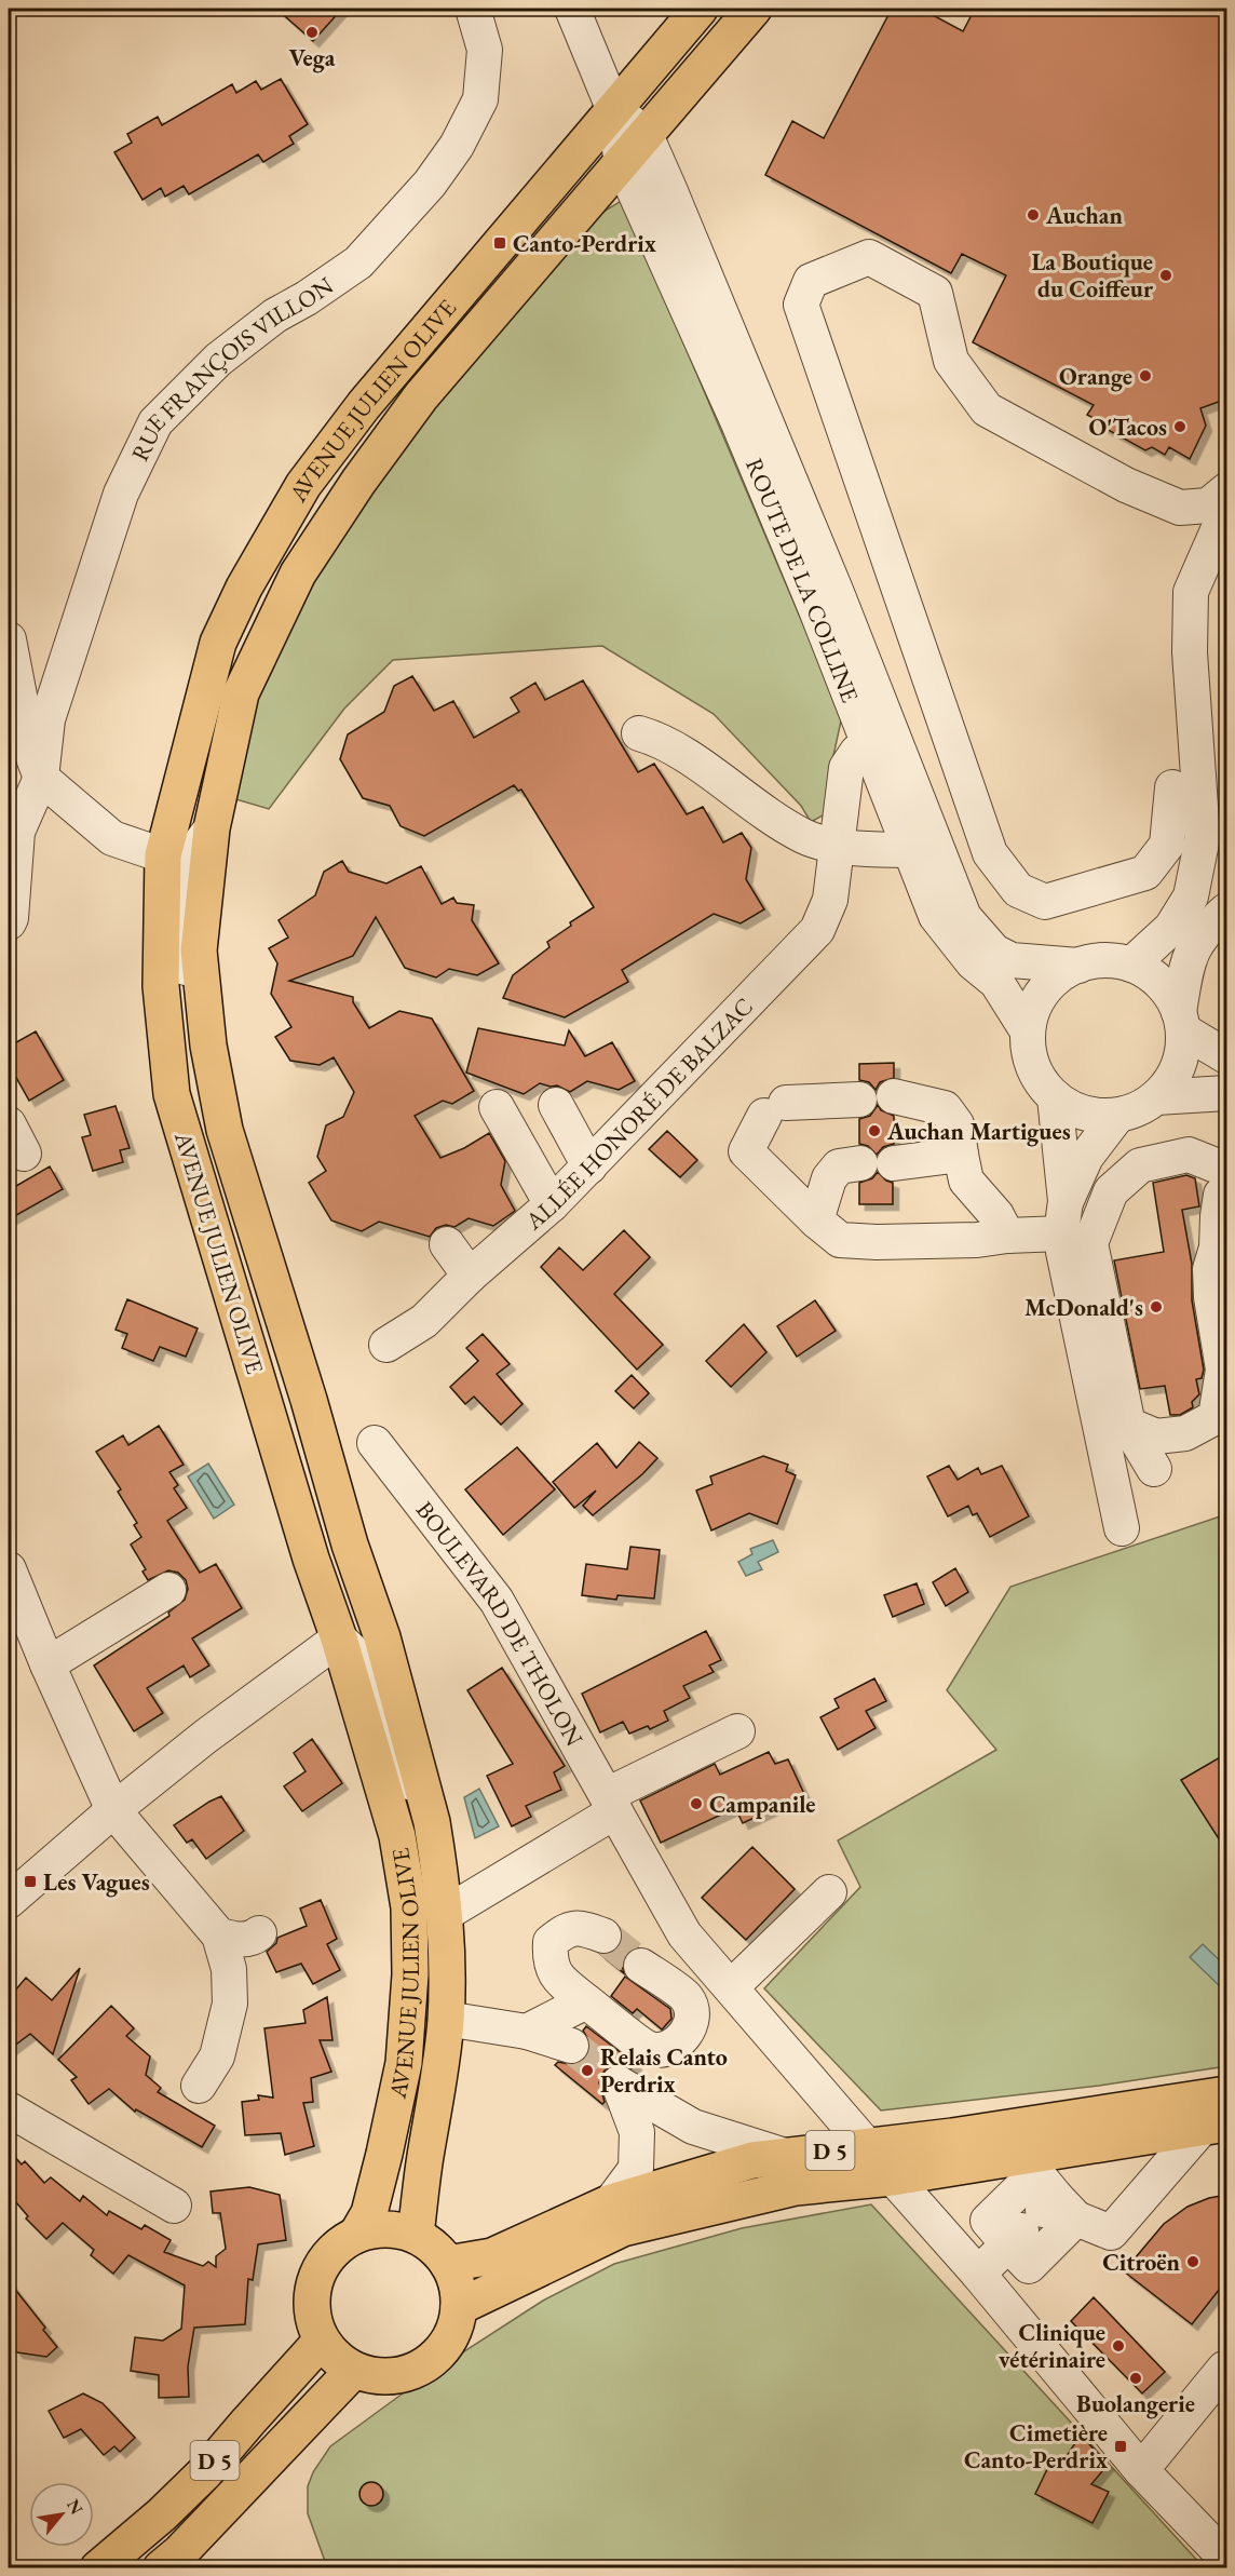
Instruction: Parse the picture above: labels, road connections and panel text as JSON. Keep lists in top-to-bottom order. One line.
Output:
{"streets":{"main road":["AVENUE JULIEN OLIVE","D 5"],"street":["RUE FRANÇOIS VILLON","ROUTE DE LA COLLINE","ALLÉE HONORÉ DE BALZAC","BOULEVARD DE THOLON"]},"crossings":[["AVENUE JULIEN OLIVE","ROUTE DE LA COLLINE"],["AVENUE JULIEN OLIVE","D 5"],["ROUTE DE LA COLLINE","ALLÉE HONORÉ DE BALZAC"],["BOULEVARD DE THOLON","D 5"]],"places":{"other":["Vega","Auchan","La Boutique du Coiffeur","Orange","O'Tacos","Auchan Martigues","McDonald's","Campanile","Relais Canto Perdrix","Citroën","Clinique vétérinaire","Buolangerie"],"transit":["Canto-Perdrix","Les Vagues","Cimetière Canto-Perdrix"]},"north":"top right"}
